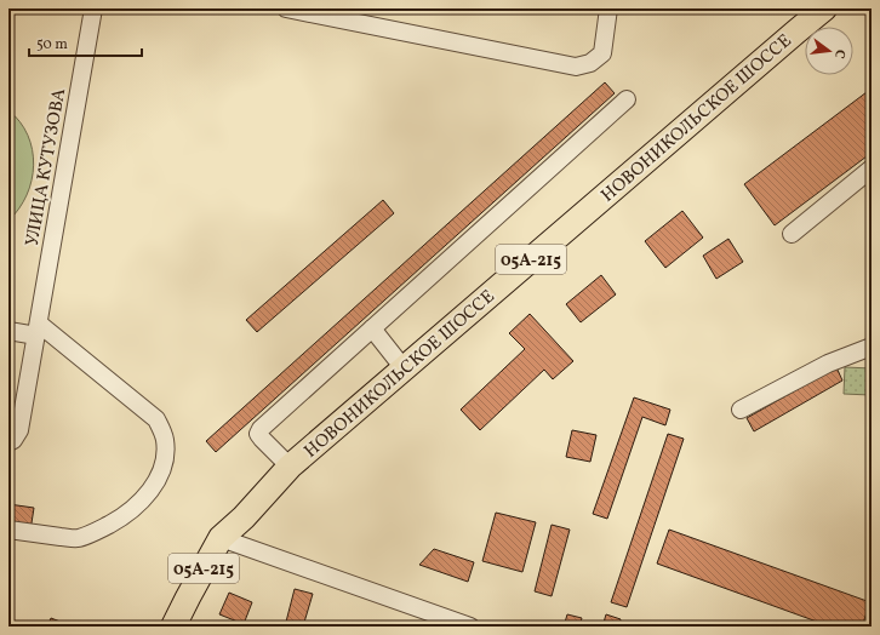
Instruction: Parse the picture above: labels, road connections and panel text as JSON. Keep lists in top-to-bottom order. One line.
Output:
{"streets":{"highway":["НОВОНИКОЛЬСКОЕ ШОССЕ","05А-215"],"street":["УЛИЦА КУТУЗОВА"]},"crossings":[["НОВОНИКОЛЬСКОЕ ШОССЕ","05А-215"]],"scale_bar":"50 m","north":"right"}
